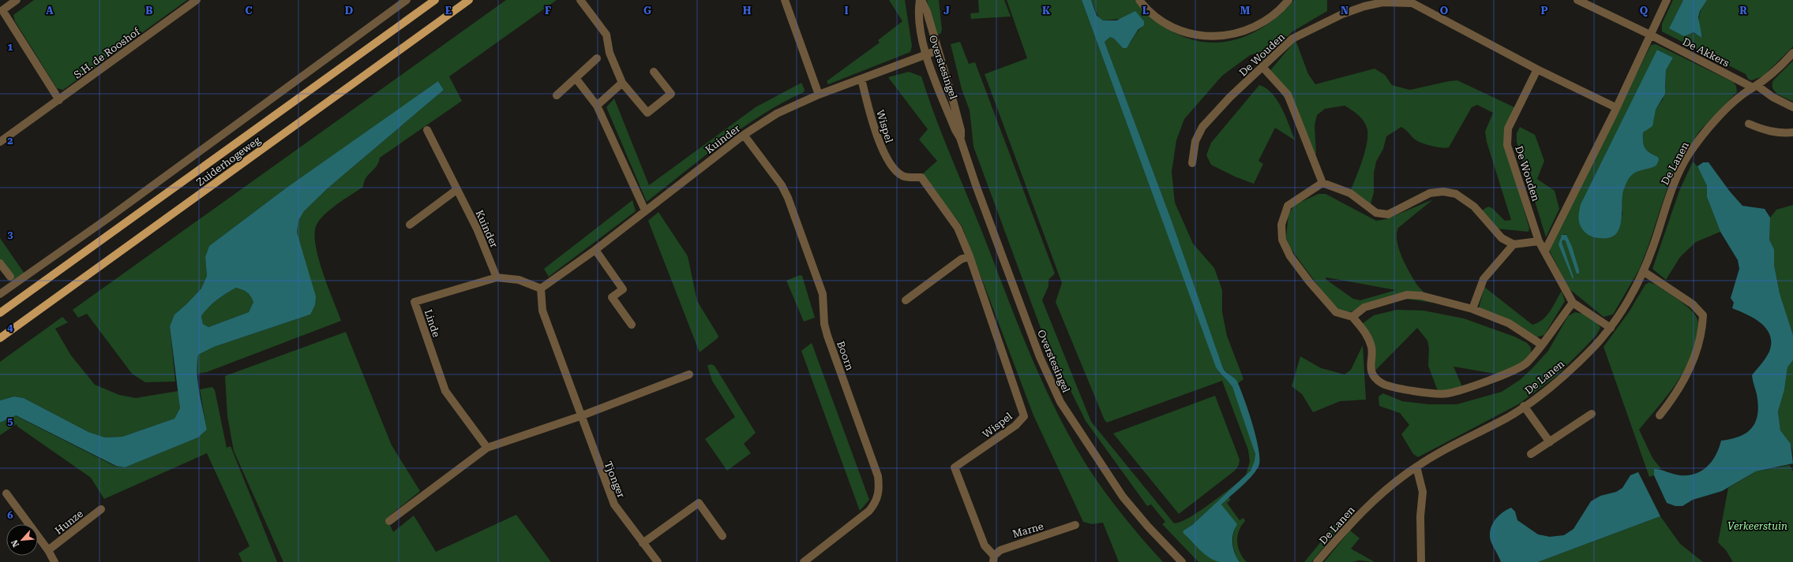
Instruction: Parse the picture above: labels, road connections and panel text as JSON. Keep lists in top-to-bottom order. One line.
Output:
{"streets":{"main road":["Zuiderhogeweg"],"street":["De Akkers","S.H. de Rooshof","De Wouden","Overstesingel","Wispel","Kuinder","De Lanen","Linde","Boorn","Tjonger","Hunze","Marne"]},"crossings":[["De Akkers","De Lanen"],["De Wouden","De Lanen"],["Overstesingel","Kuinder"],["Wispel","Kuinder"],["Wispel","Marne"],["Kuinder","Linde"],["Kuinder","Boorn"],["Kuinder","Tjonger"],["Linde","Tjonger"]],"parks":["Verkeerstuin"],"north":"bottom left","grid":{"columns":["A","B","C","D","E","F","G","H","I","J","K","L","M","N","O","P","Q","R"],"rows":["1","2","3","4","5","6"]}}
